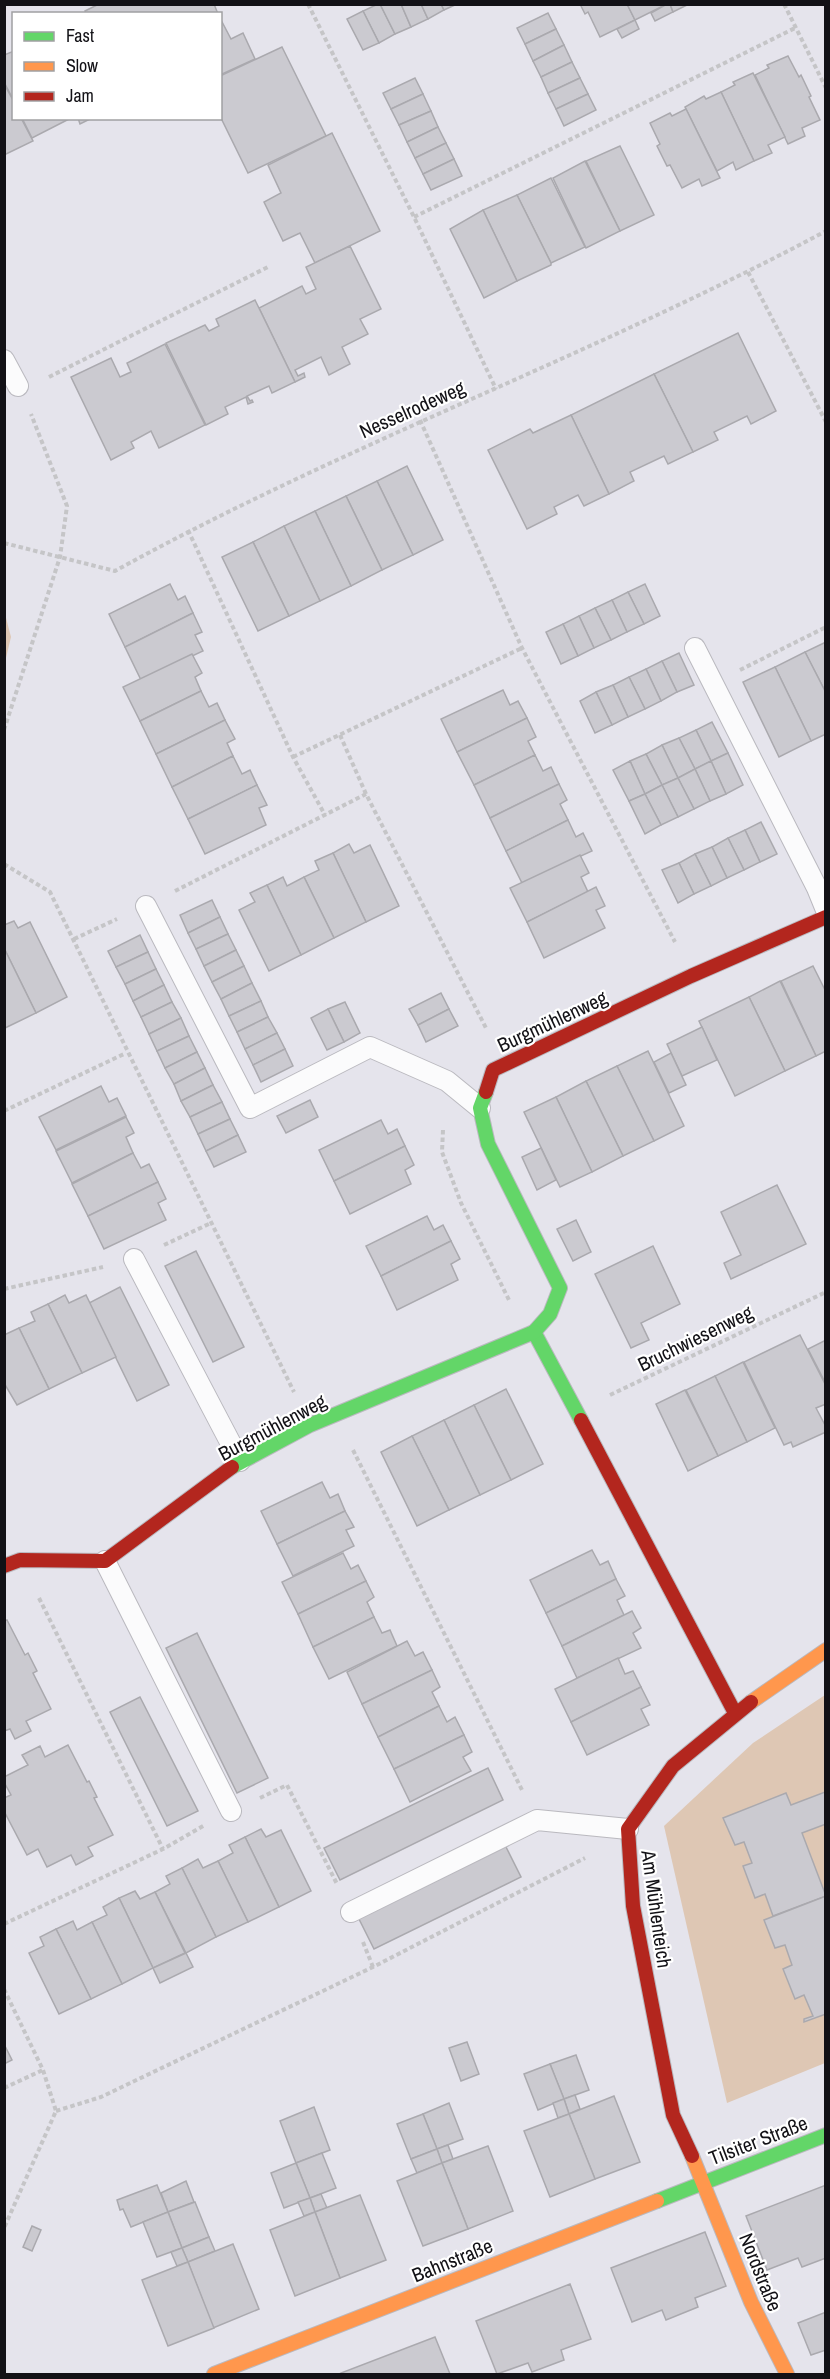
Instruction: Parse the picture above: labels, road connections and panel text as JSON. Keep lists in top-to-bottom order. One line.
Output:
{"streets":{"street":["Burgmühlenweg","Am Mühlenteich","Tilsiter Straße","Bahnstraße","Nordstraße"],"path":["Nesselrodeweg","Bruchwiesenweg"]},"crossings":[["Am Mühlenteich","Tilsiter Straße"],["Am Mühlenteich","Bahnstraße"],["Am Mühlenteich","Nordstraße"],["Tilsiter Straße","Bahnstraße"],["Tilsiter Straße","Nordstraße"],["Bahnstraße","Nordstraße"]],"legend":["Fast","Slow","Jam"]}
